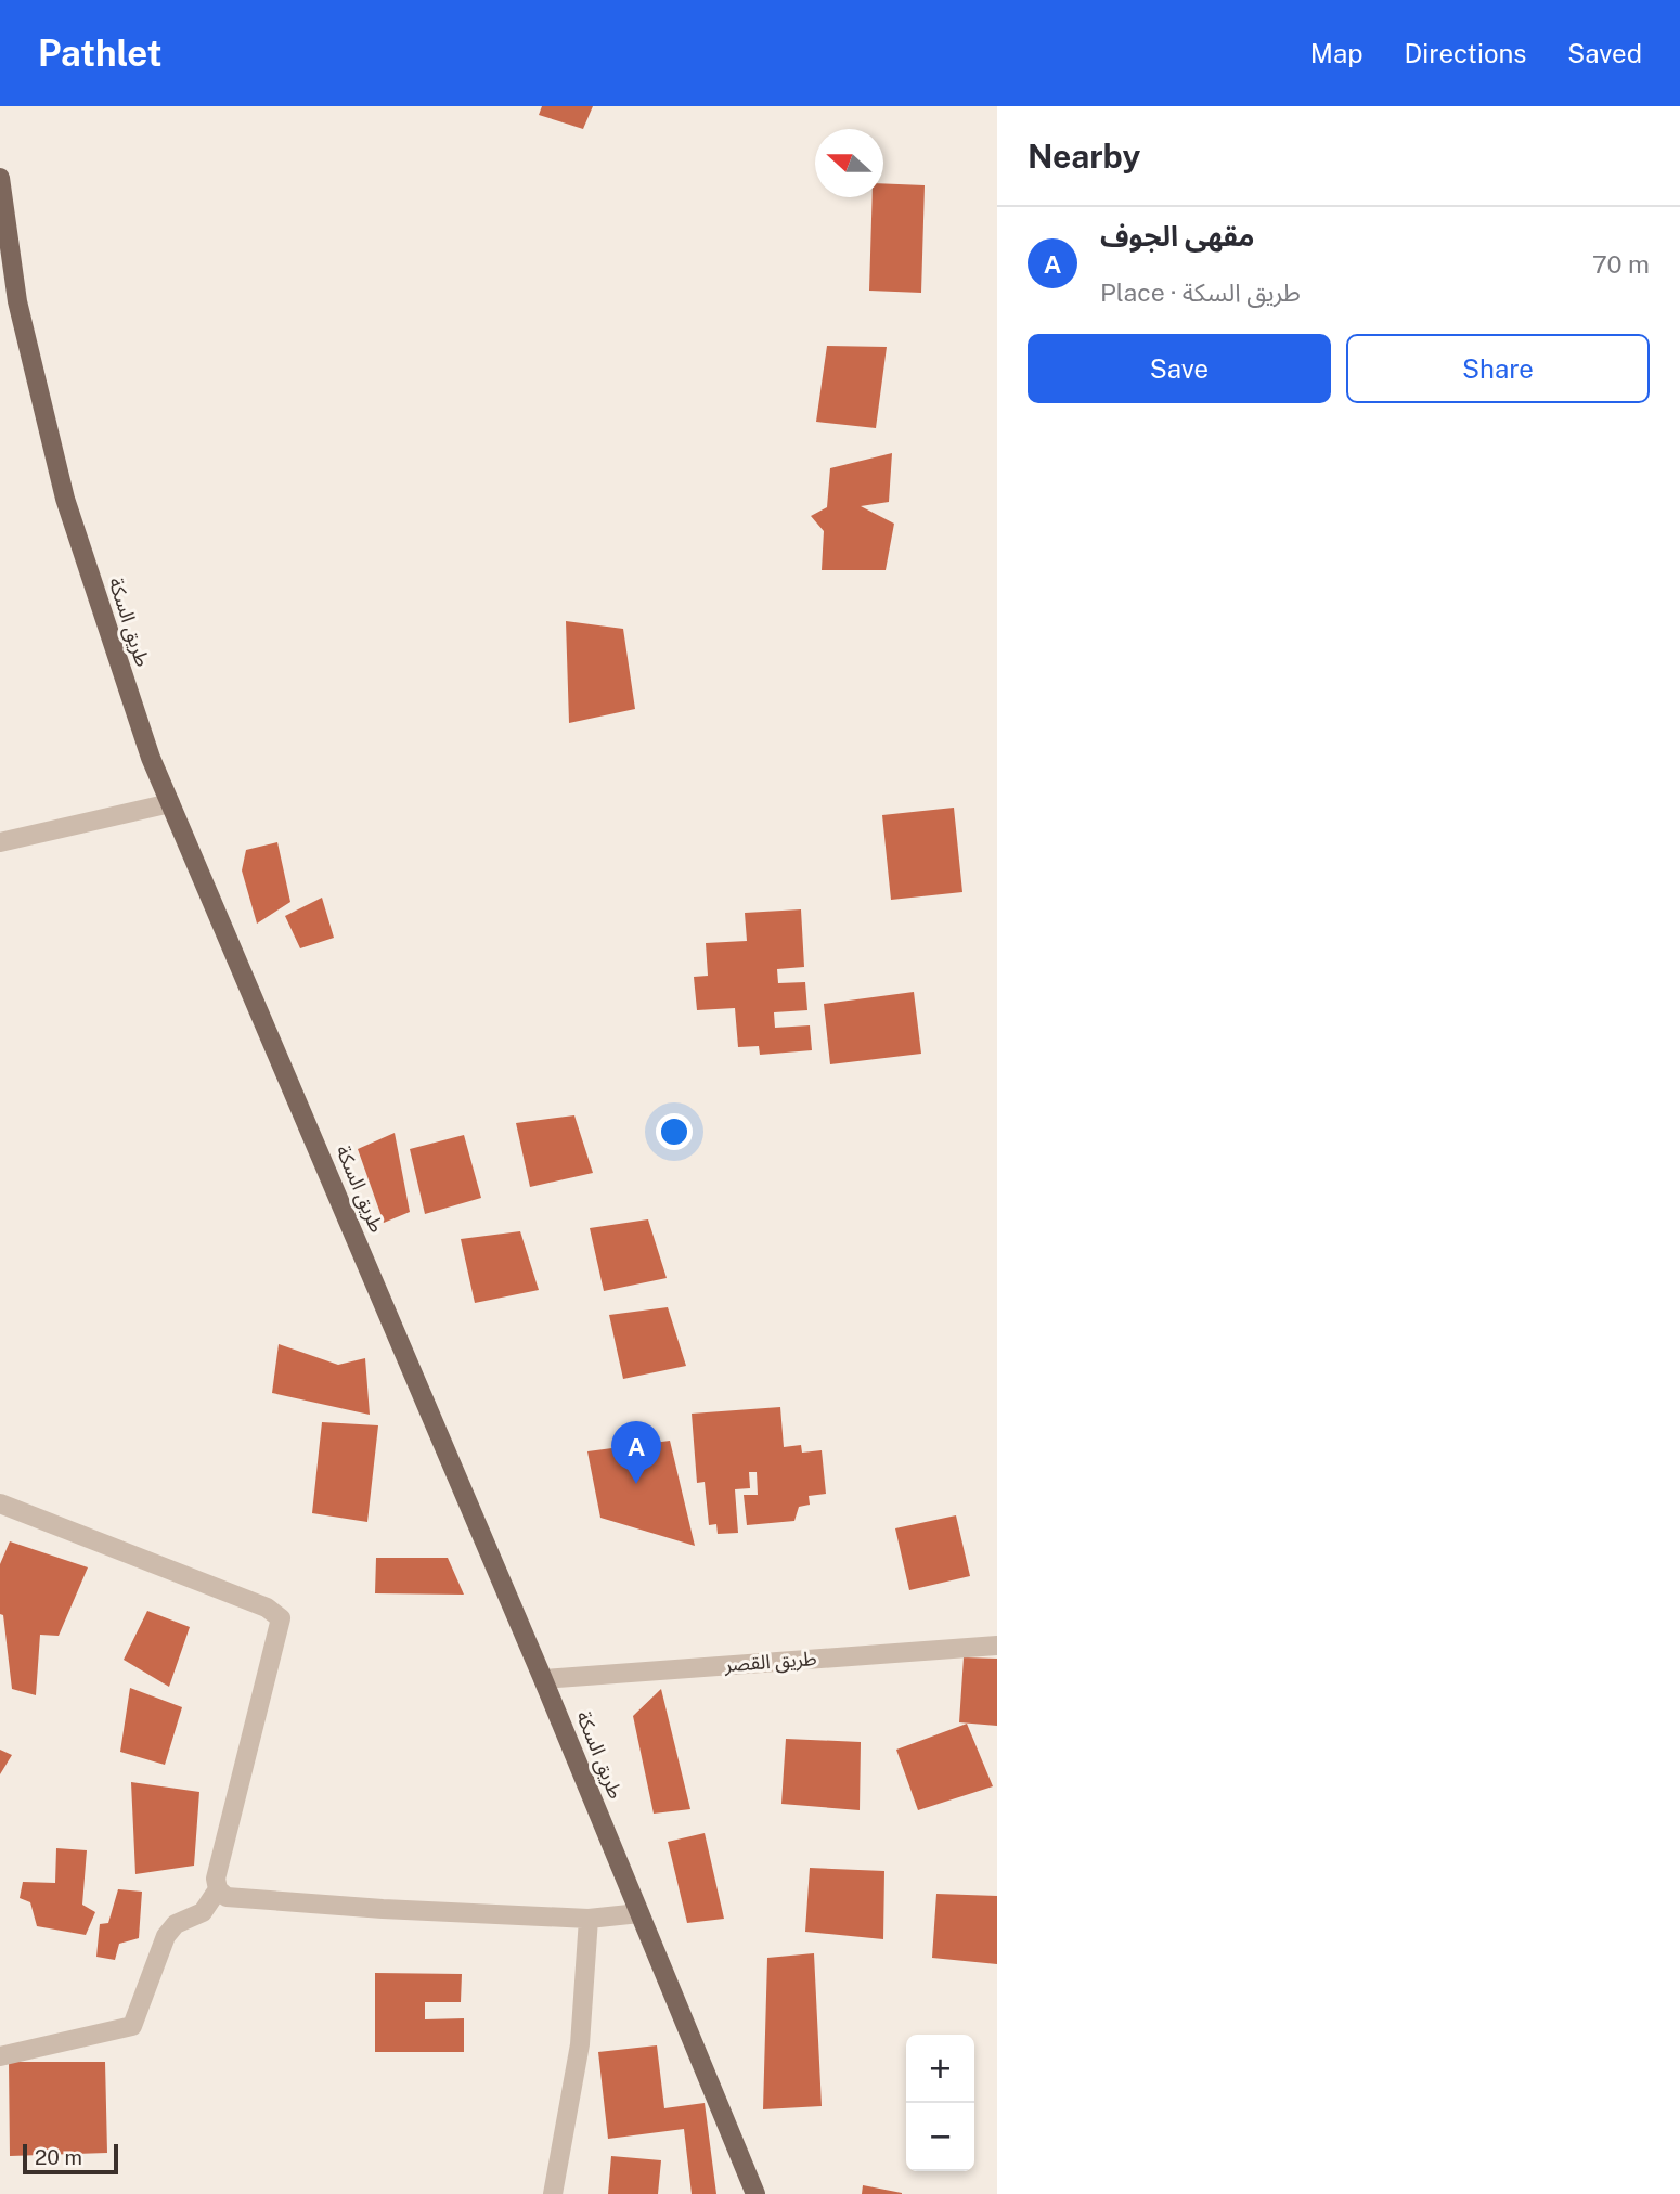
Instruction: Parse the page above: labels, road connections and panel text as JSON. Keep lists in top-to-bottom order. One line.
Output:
{"streets":{"main road":["طريق السكة"],"street":["طريق القصر"]},"crossings":[["طريق السكة","طريق القصر"]],"scale_bar":"20 m","north":"left","page":{"header":"Pathlet","nav":["Map","Directions","Saved"],"heading":"Nearby","list":[{"mark":"A","name":"مقهى الجوف","note":"Place · طريق السكة","value":"70 m"}],"buttons":["Save","Share"],"pins":"A","map_buttons":["+","−"],"scale":"20 m"}}
